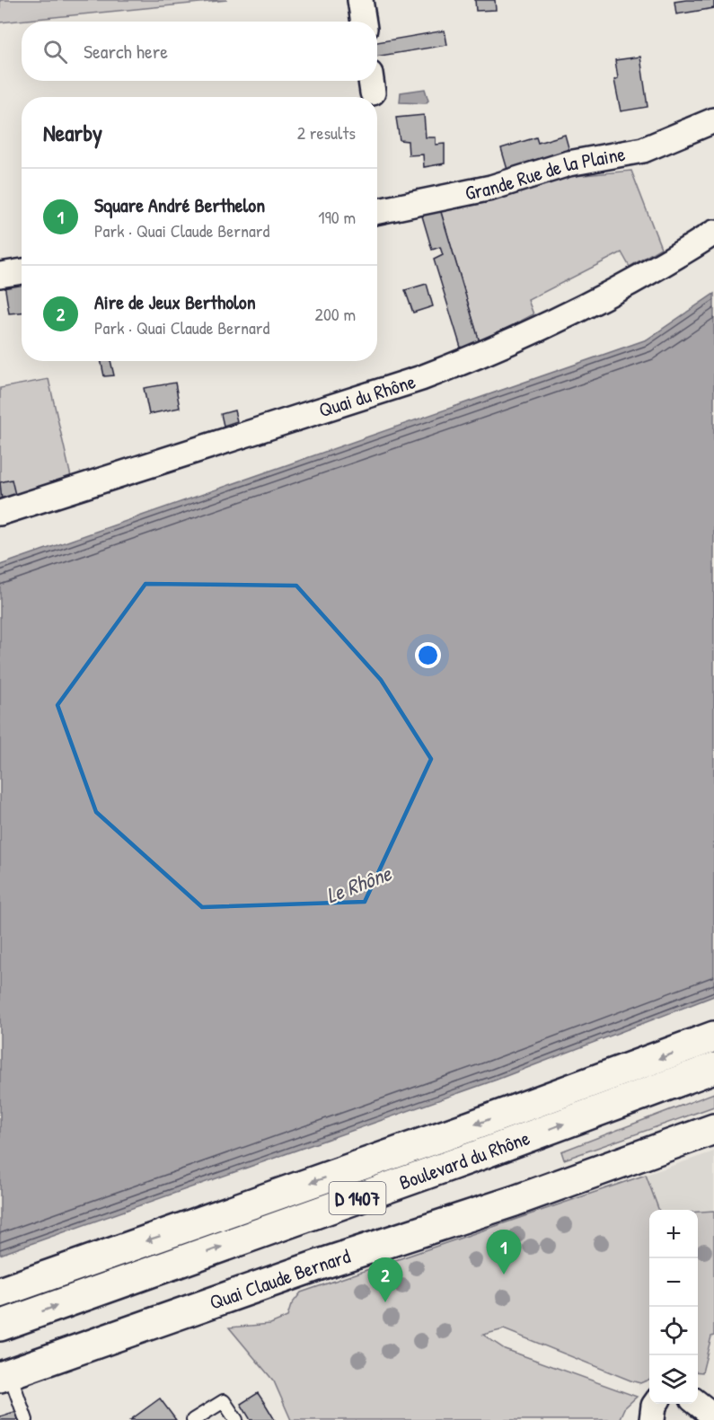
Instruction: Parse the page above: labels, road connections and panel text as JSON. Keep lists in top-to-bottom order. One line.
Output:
{"streets":{"main road":["Boulevard du Rhône","D 1407","Quai Claude Bernard"],"street":["Grande Rue de la Plaine","Quai du Rhône"]},"water":["Le Rhône"],"page":{"search":"Search here","heading":["Nearby","2 results"],"list":[{"mark":"1","name":"Square André Berthelon","note":"Park · Quai Claude Bernard","value":"190 m"},{"mark":"2","name":"Aire de Jeux Bertholon","note":"Park · Quai Claude Bernard","value":"200 m"}],"map_buttons":["+","−"],"pins":["1","2"]}}
